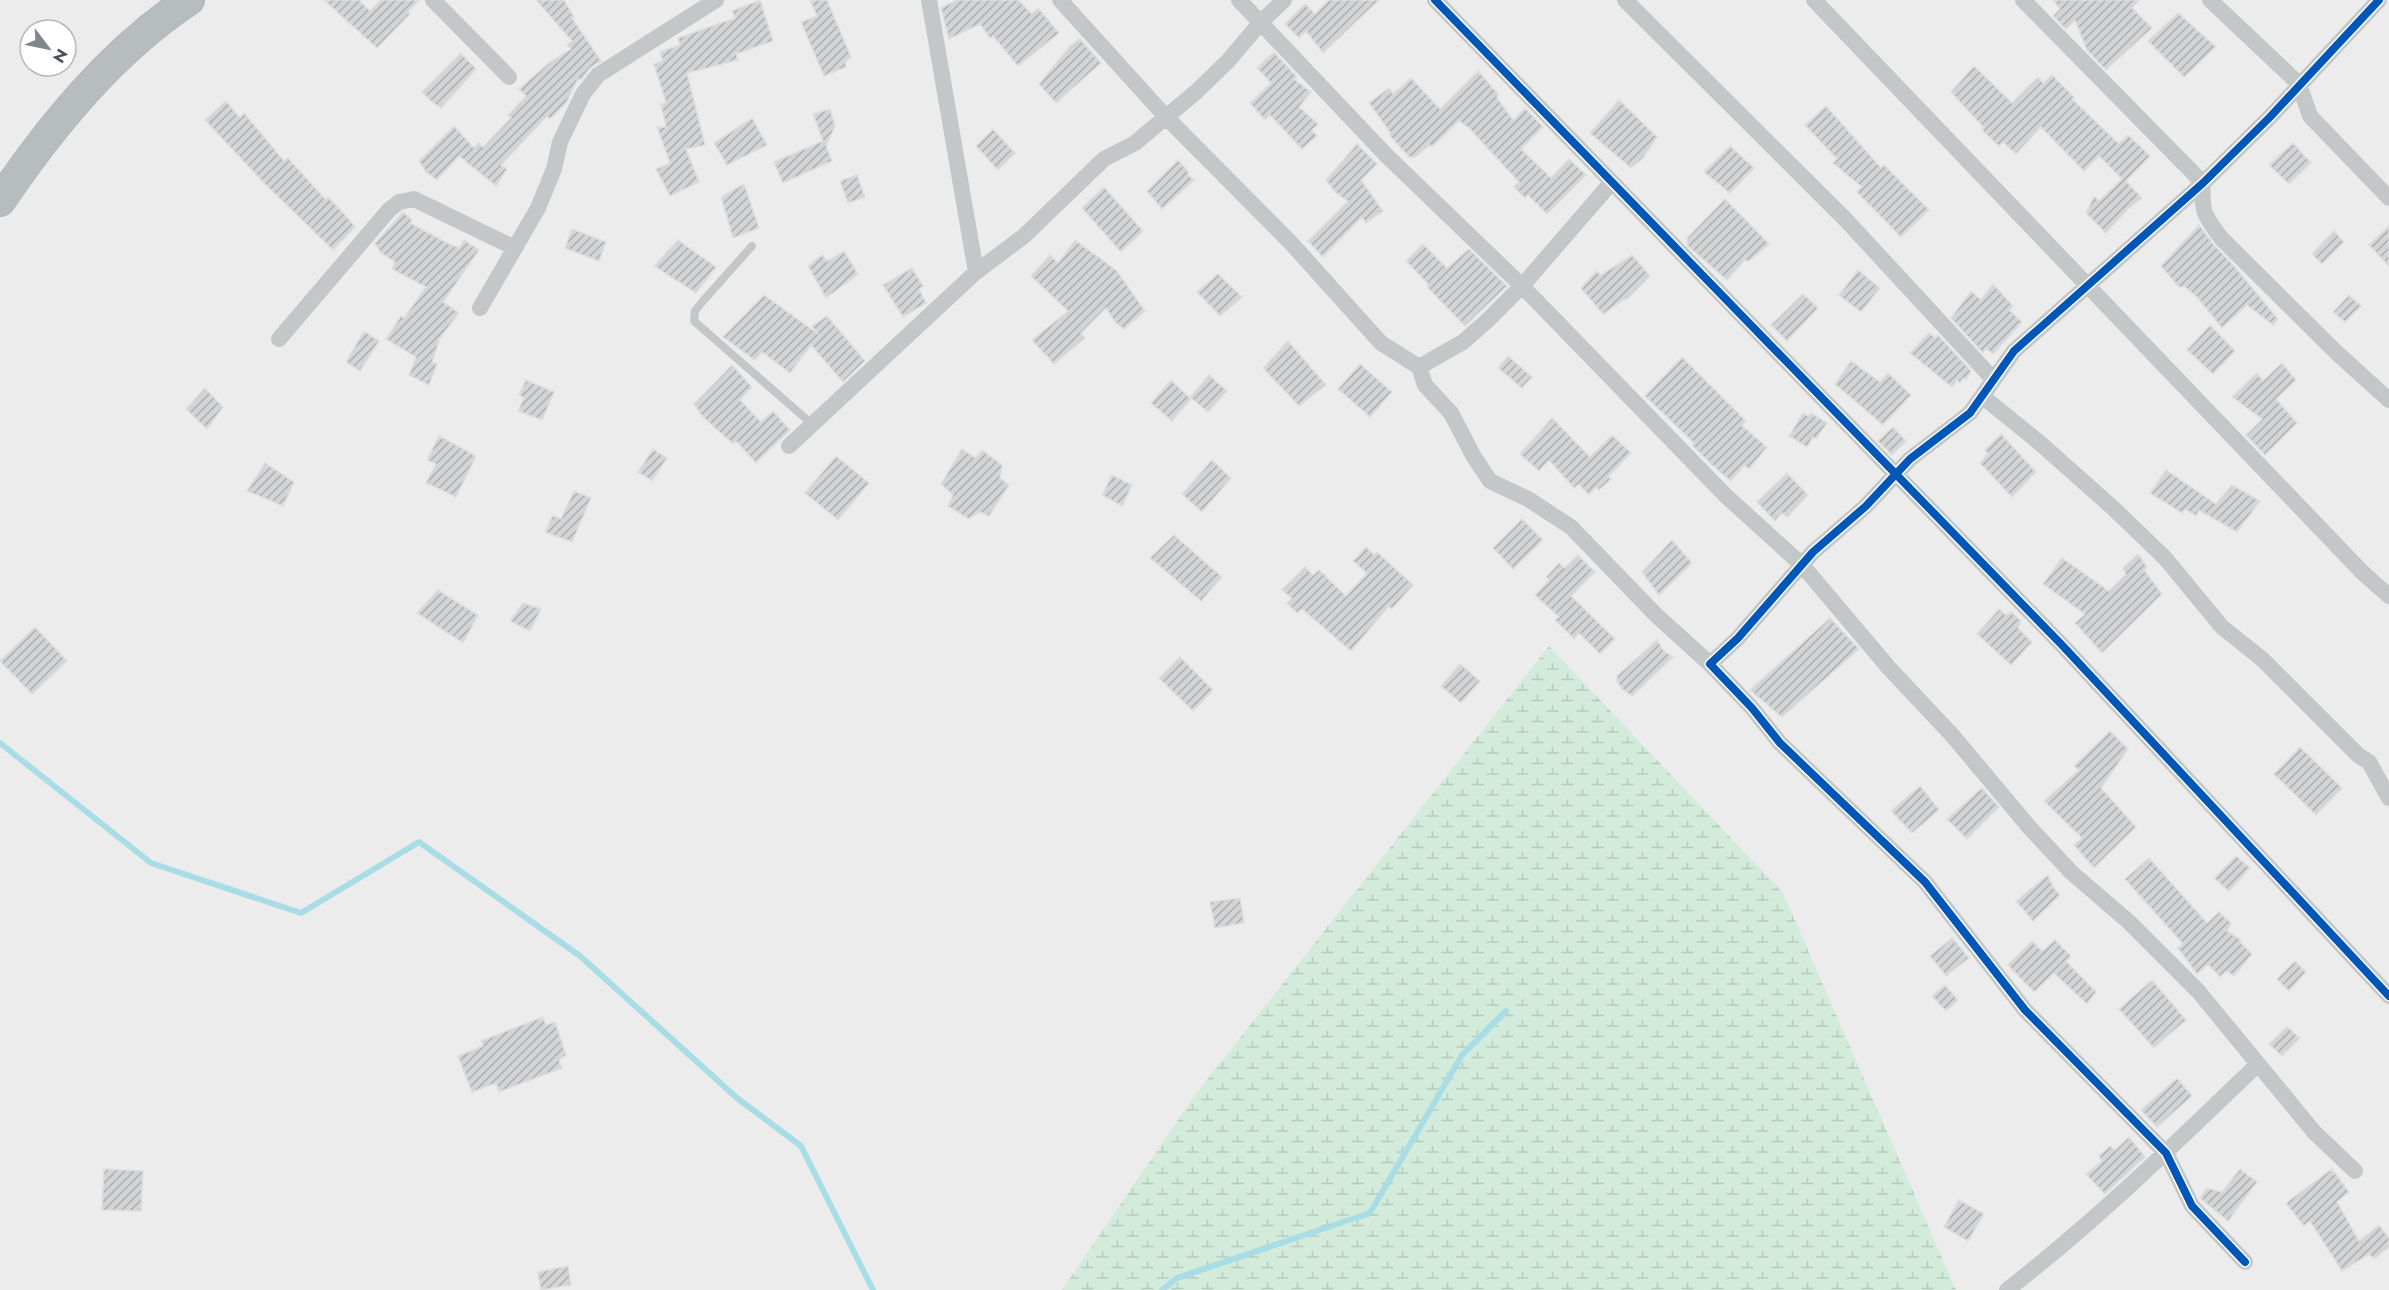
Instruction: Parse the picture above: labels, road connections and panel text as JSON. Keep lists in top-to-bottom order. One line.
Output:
{"north":"bottom right"}
